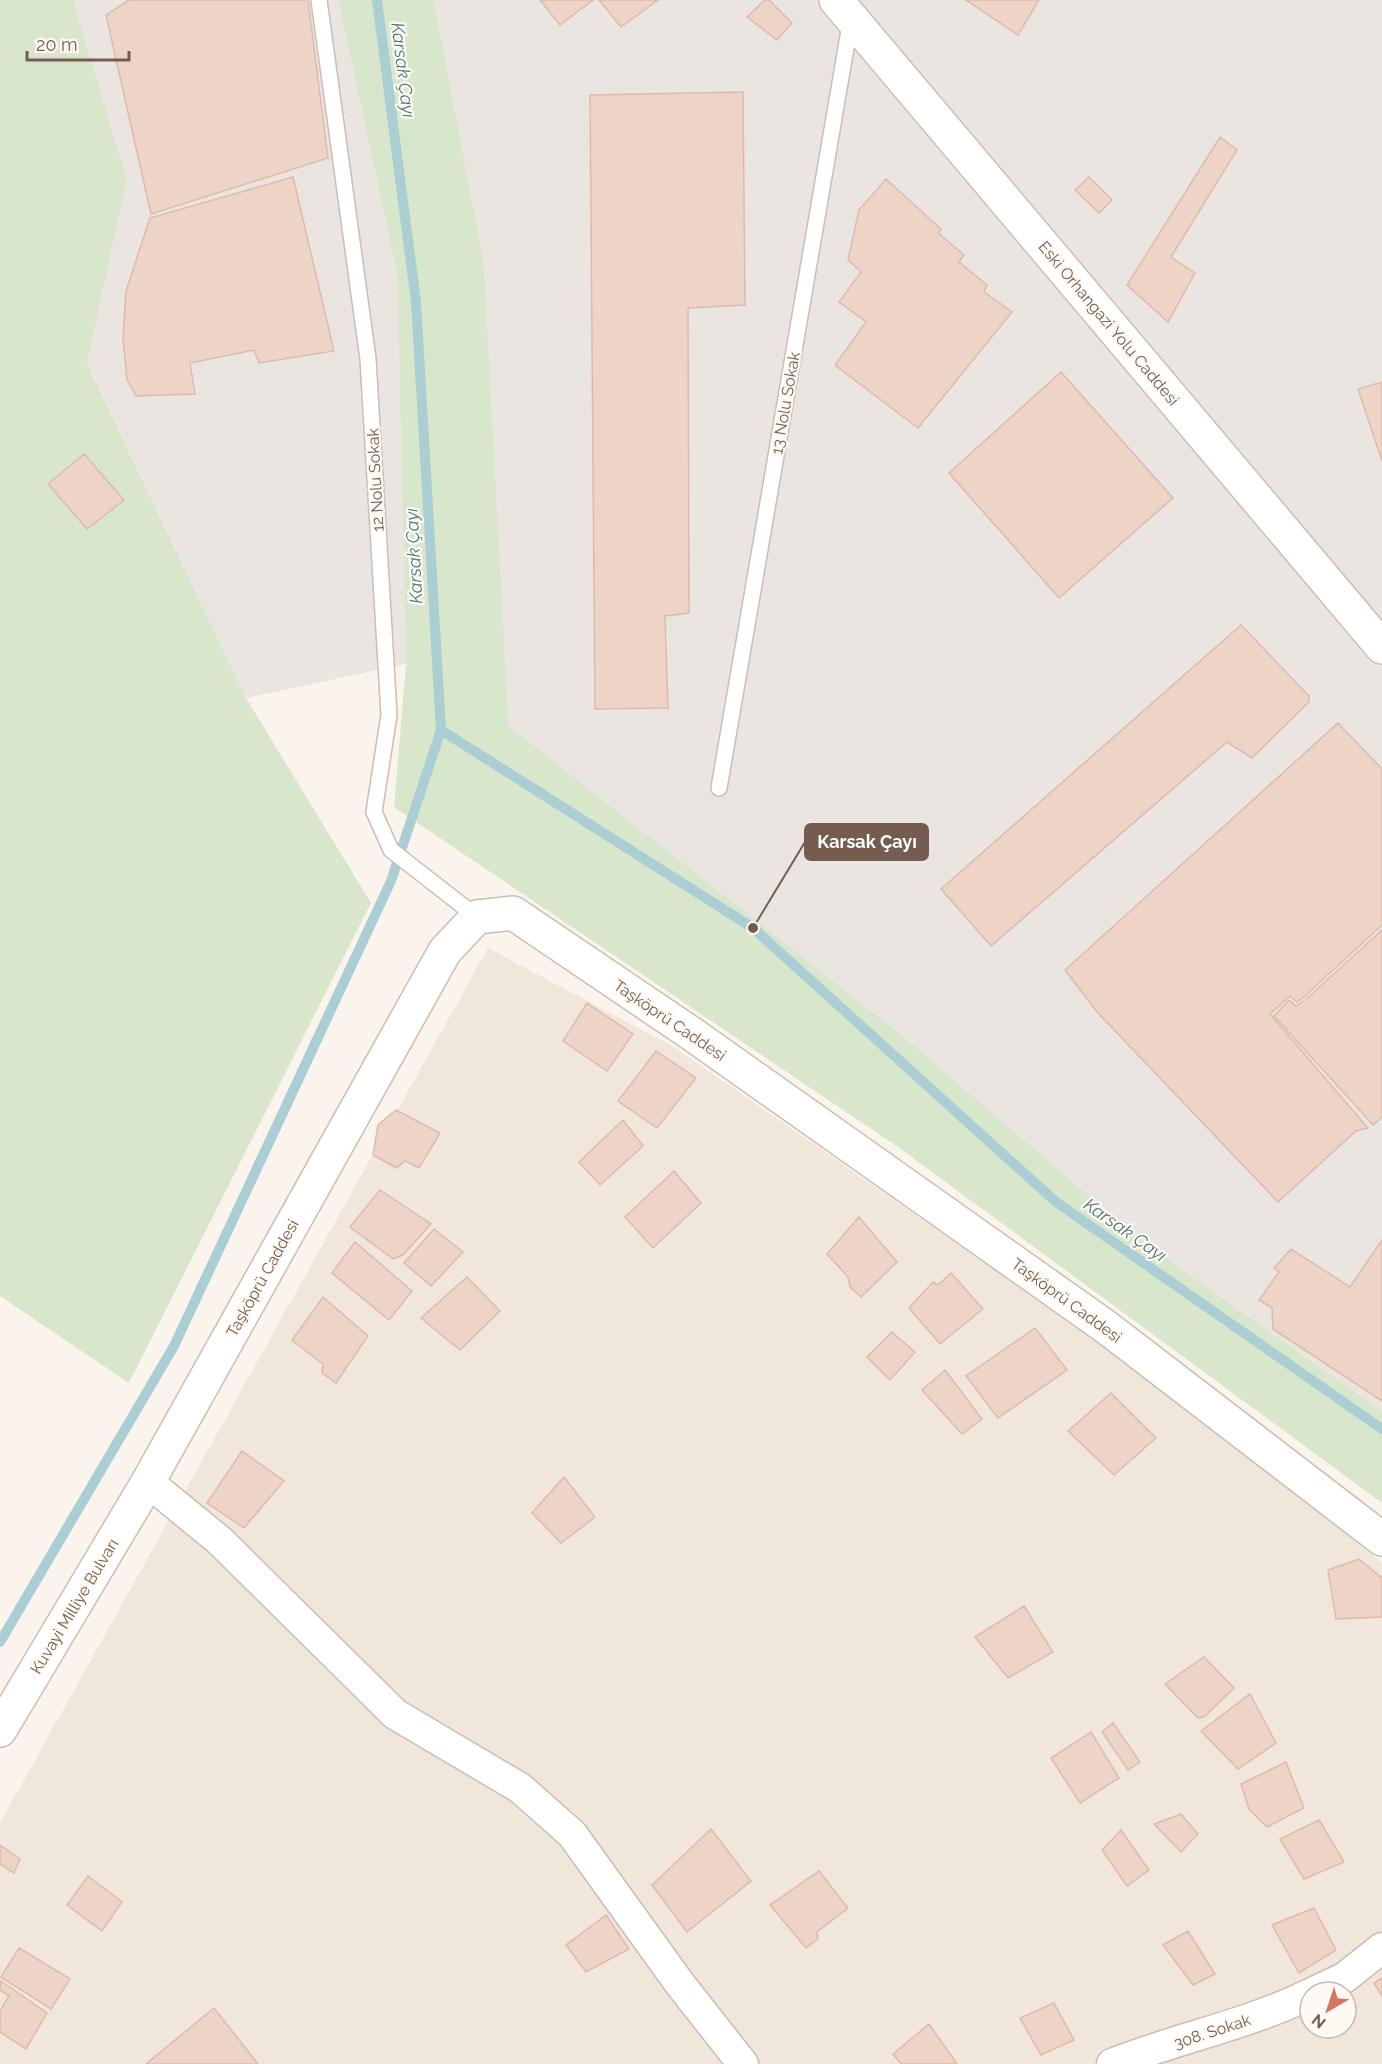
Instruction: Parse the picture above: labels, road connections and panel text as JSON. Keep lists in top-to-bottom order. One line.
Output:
{"streets":{"street":["Eski Orhangazi Yolu Caddesi","Taşköprü Caddesi","Kuvayi Milliye Bulvarı","308. Sokak"],"lane":["13 Nolu Sokak","12 Nolu Sokak"]},"crossings":[["Eski Orhangazi Yolu Caddesi","13 Nolu Sokak"],["12 Nolu Sokak","Taşköprü Caddesi"],["Taşköprü Caddesi","Kuvayi Milliye Bulvarı"]],"water":["Karsak Çayı"],"places":["Karsak Çayı"],"scale_bar":"20 m","north":"bottom left"}
